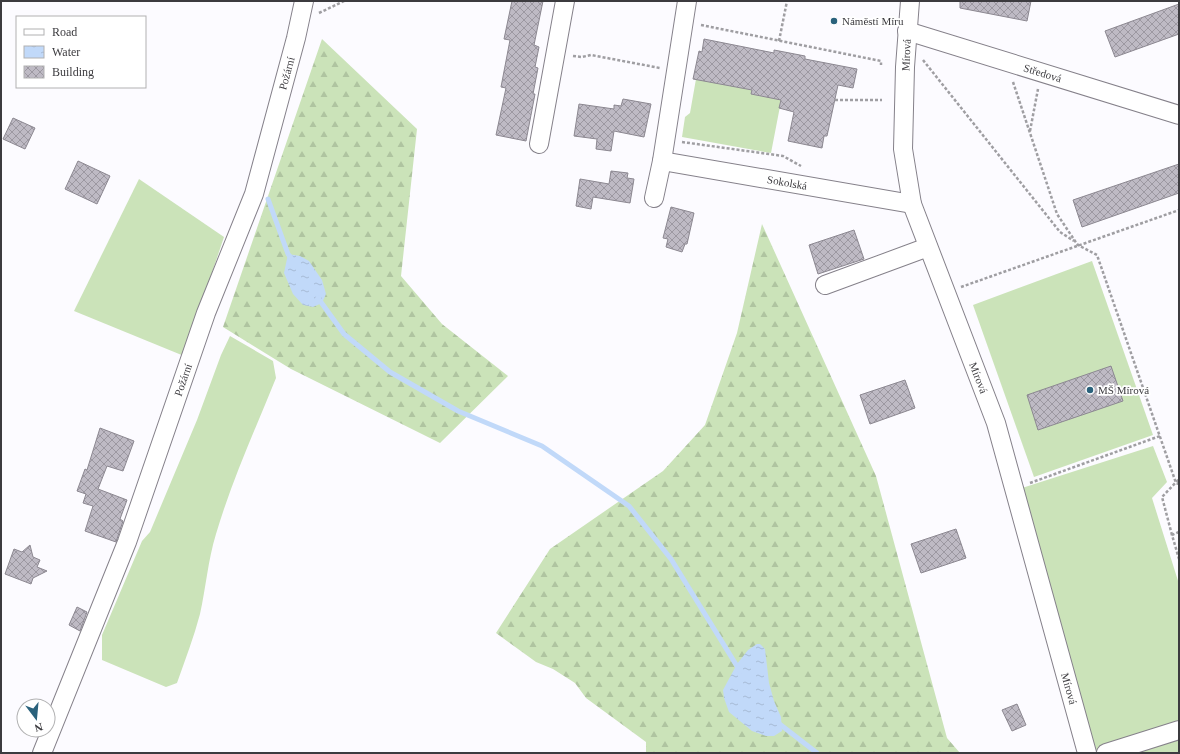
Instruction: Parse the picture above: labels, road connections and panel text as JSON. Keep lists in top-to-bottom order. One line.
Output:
{"streets":{"street":["Mírová","Středová","Požární","Sokolská"]},"crossings":[["Mírová","Středová"],["Mírová","Sokolská"]],"places":["Náměstí Míru","MŠ Mírová"],"legend":["Road","Water","Building"],"north":"bottom"}
